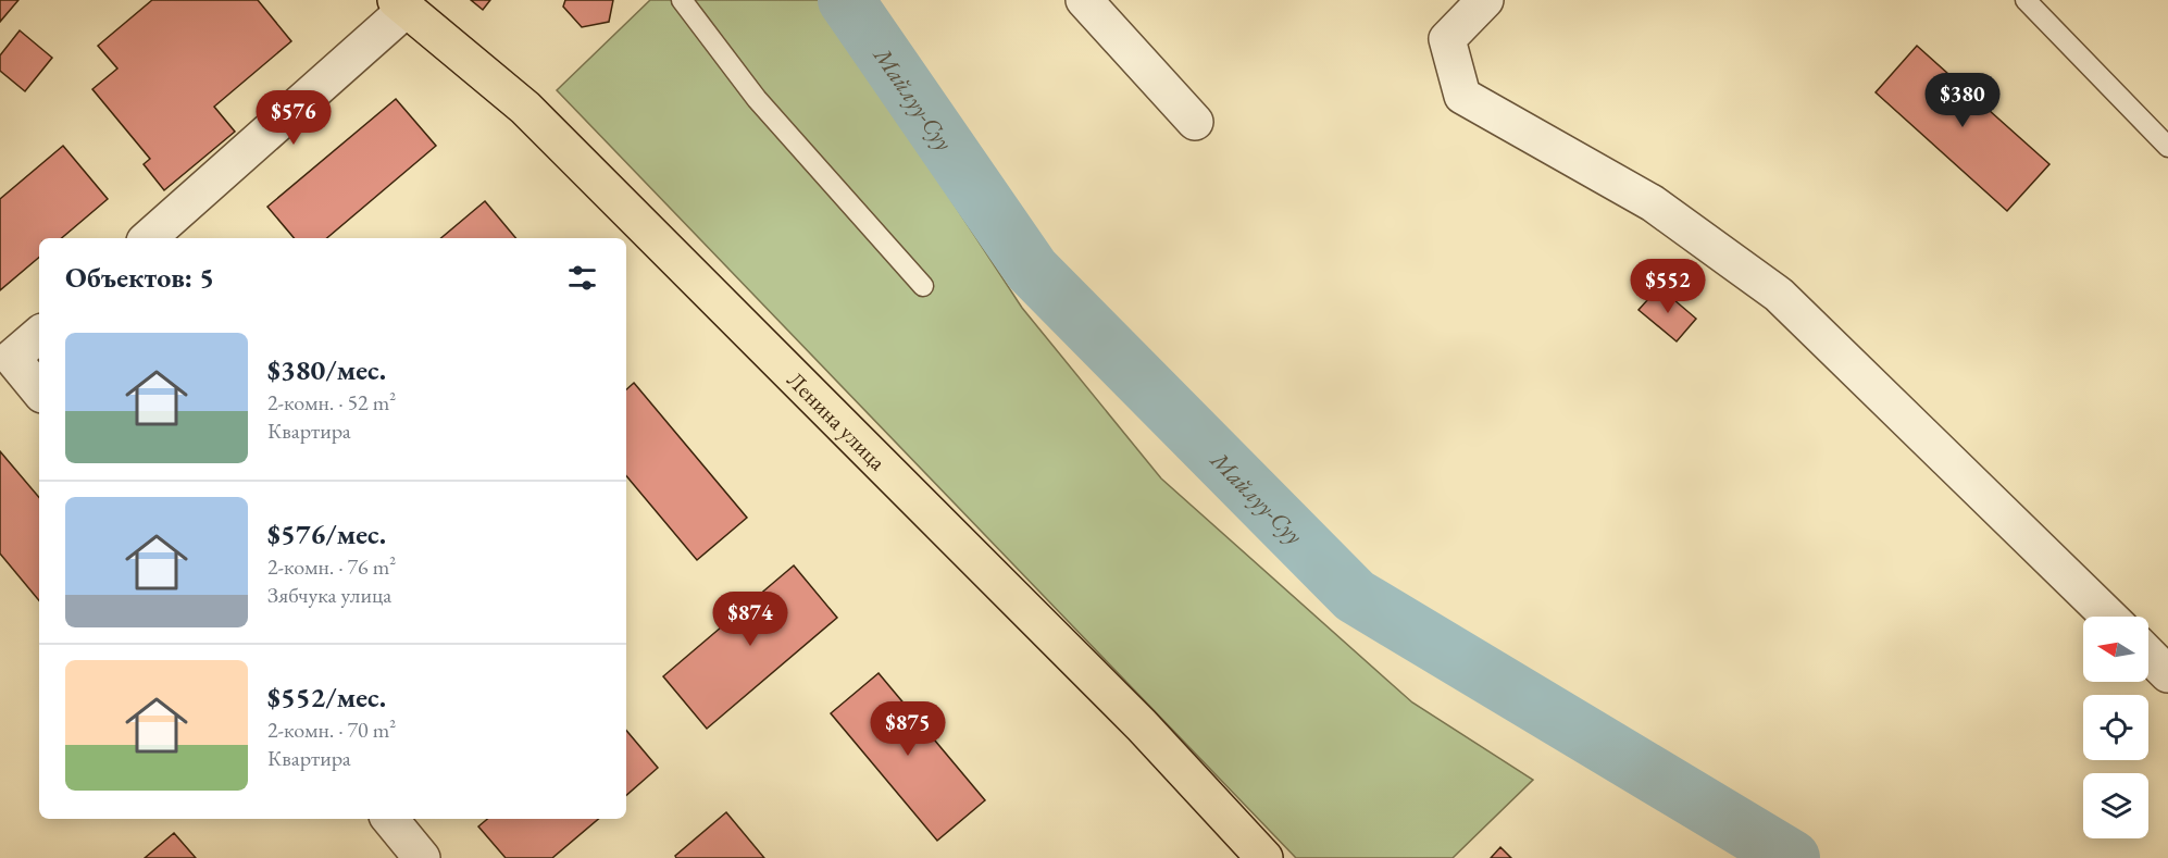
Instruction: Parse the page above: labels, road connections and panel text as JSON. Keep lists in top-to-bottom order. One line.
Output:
{"streets":{"main road":["Ленина улица"]},"water":["Майлуу-Суу"],"north":"left","page":{"price":["$380","$576","$552","$874","$875"],"heading":"Объектов: 5","list":[{"name":"$380/мес.","note":"2-комн. · 52 m² · Квартира"},{"name":"$576/мес.","note":"2-комн. · 76 m² · Зябчука улица"},{"name":"$552/мес.","note":"2-комн. · 70 m² · Квартира"}]}}
